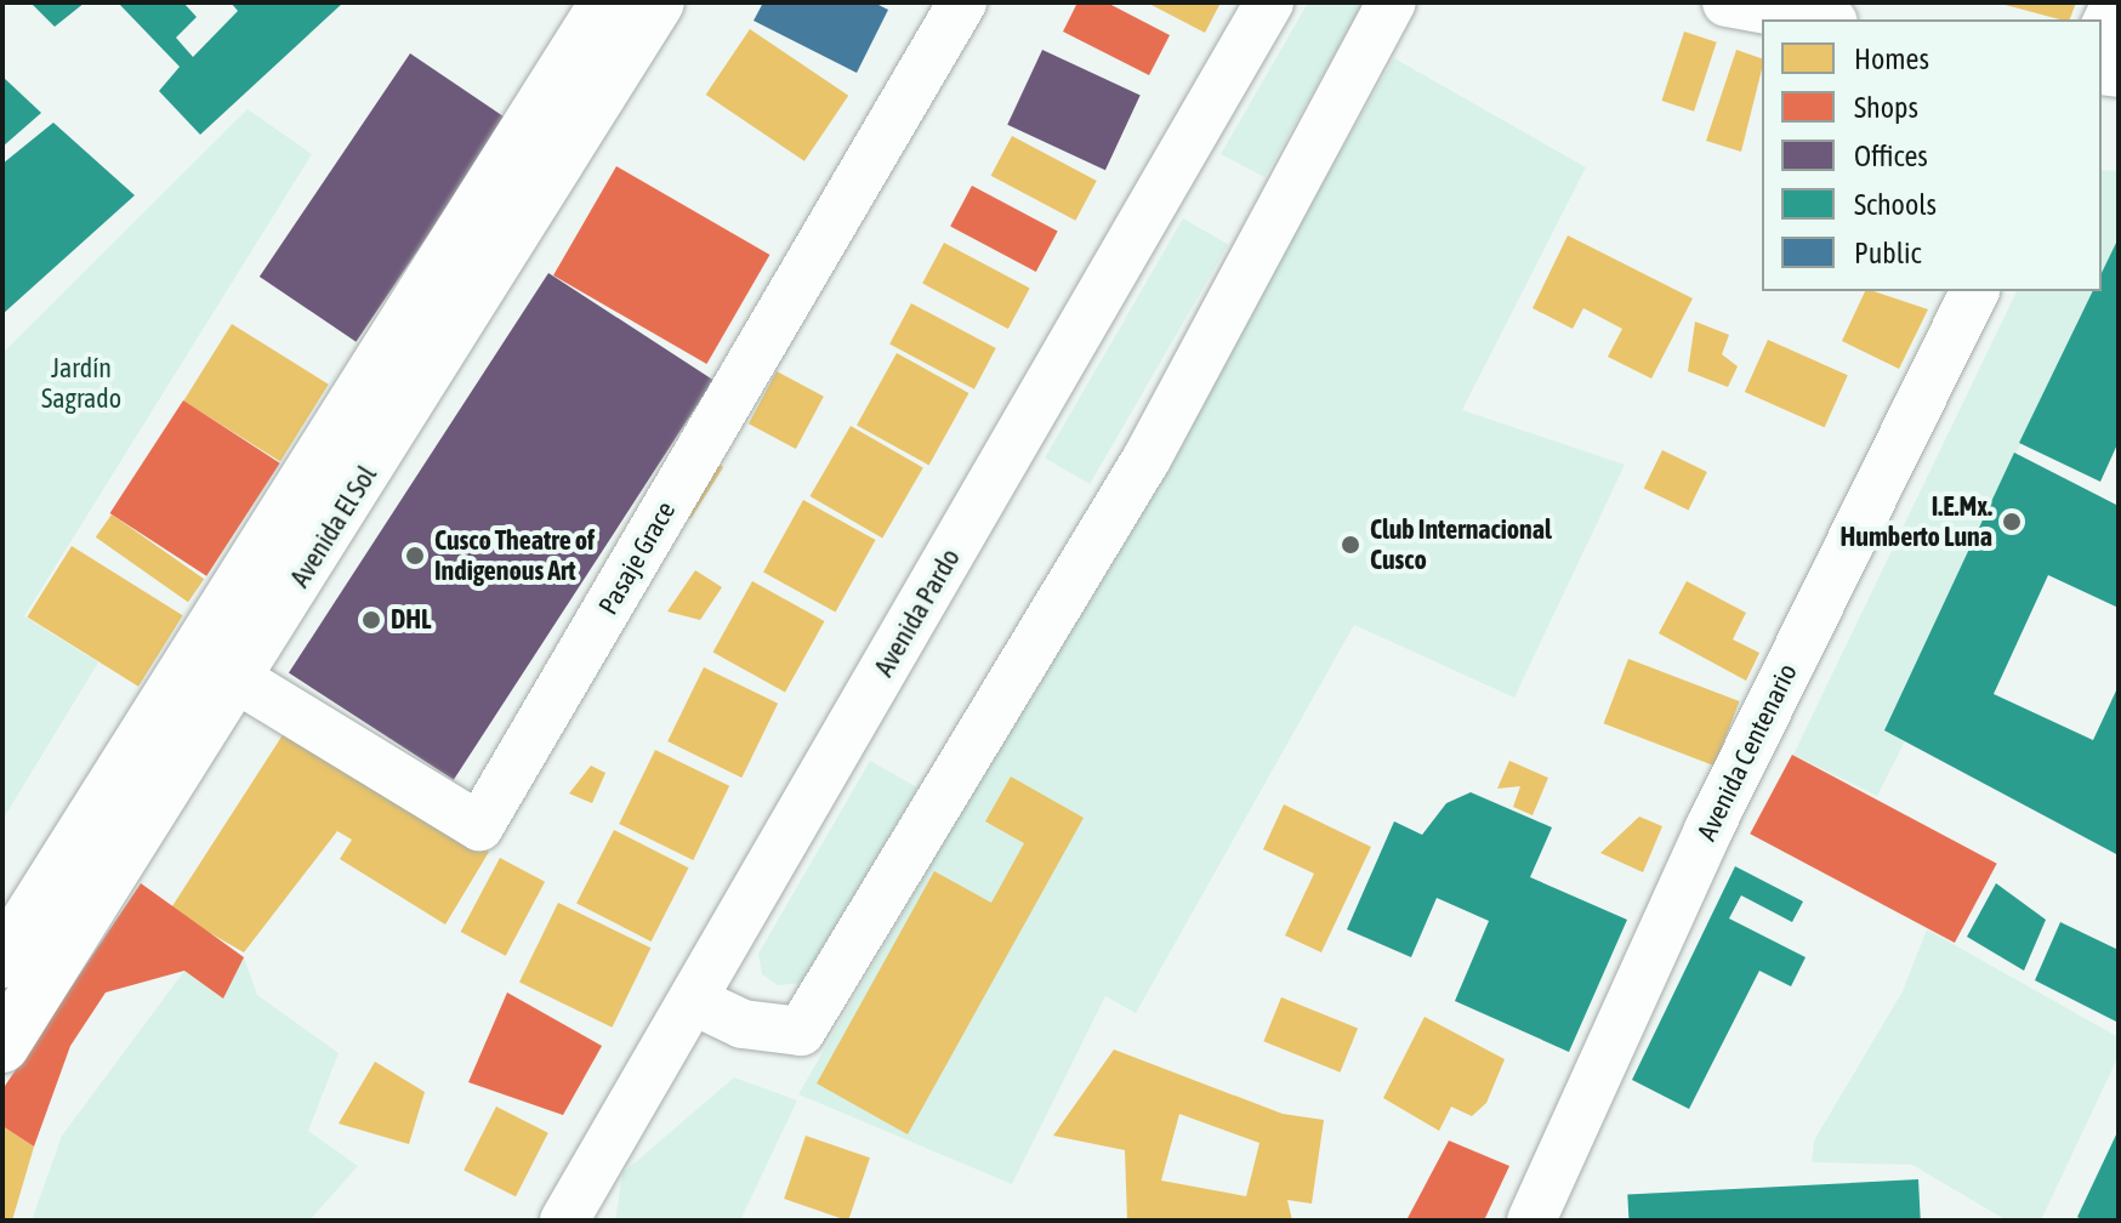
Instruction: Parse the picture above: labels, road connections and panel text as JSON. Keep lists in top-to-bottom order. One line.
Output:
{"streets":{"street":["Avenida El Sol","Pasaje Grace","Avenida Pardo","Avenida Centenario"]},"crossings":[["Avenida El Sol","Pasaje Grace"]],"parks":["Jardín Sagrado"],"places":["I.E.Mx. Humberto Luna","Club Internacional Cusco","Cusco Theatre of Indigenous Art","DHL"],"legend":["Homes","Shops","Offices","Schools","Public"]}
